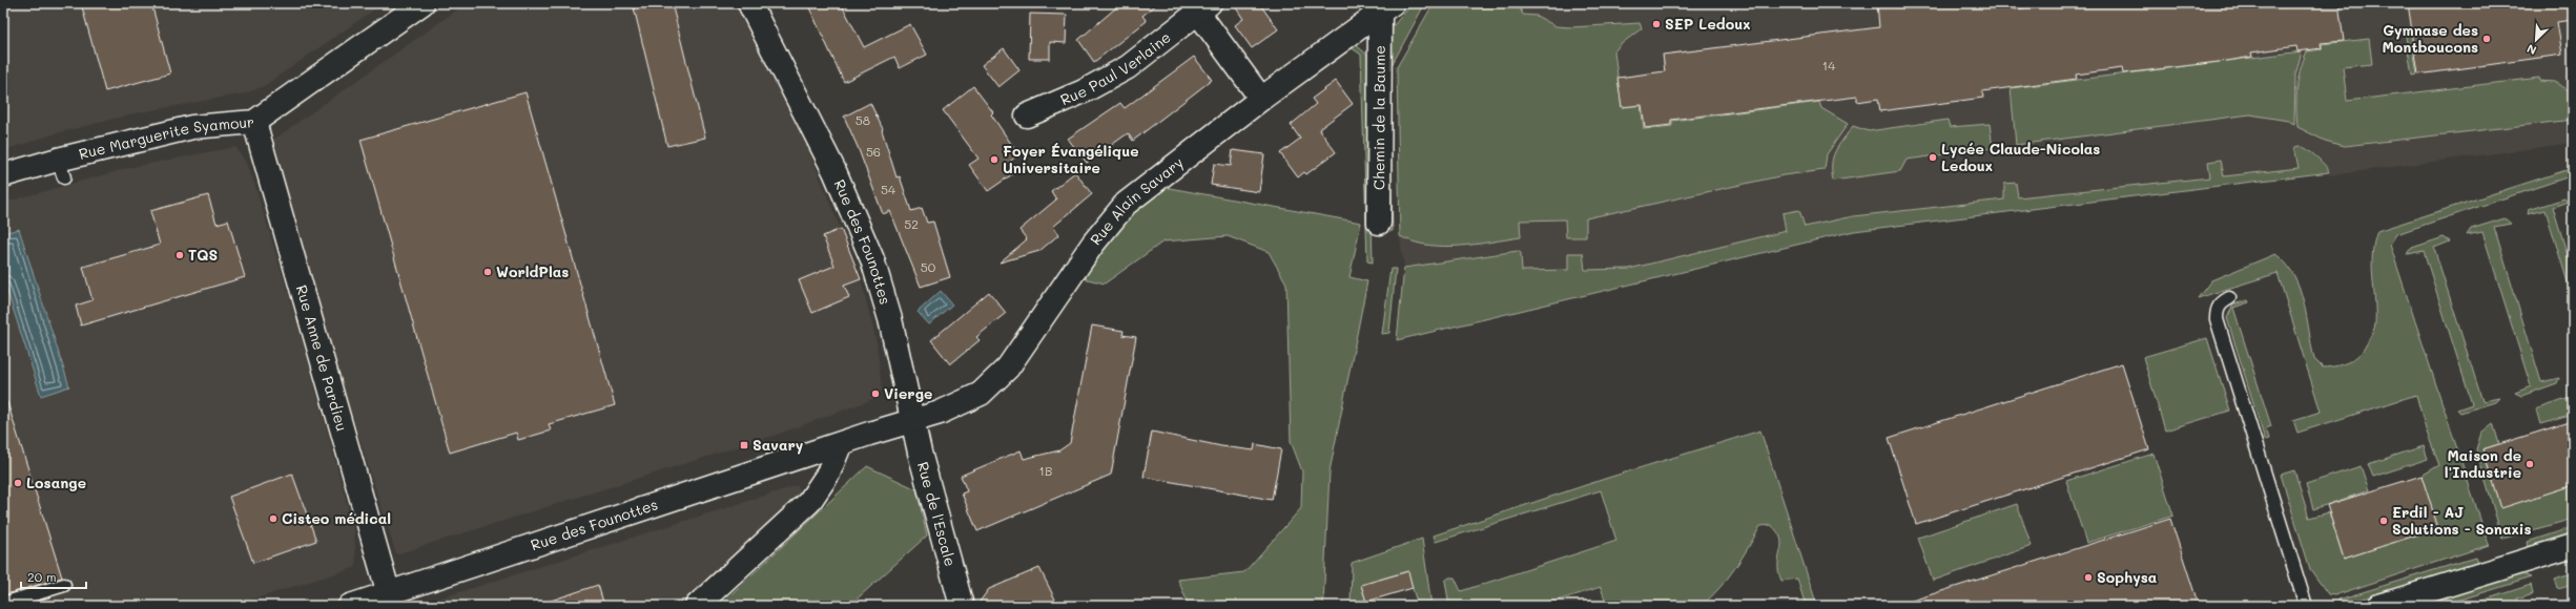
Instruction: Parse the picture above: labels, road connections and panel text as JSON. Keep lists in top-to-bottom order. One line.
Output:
{"streets":{"street":["Rue Paul Verlaine","Chemin de la Baume","Rue Marguerite Syamour","Rue Alain Savary","Rue des Founottes","Rue Anne de Pardieu","Rue de l'Escale"]},"crossings":[["Rue Paul Verlaine","Rue Alain Savary"],["Chemin de la Baume","Rue Alain Savary"],["Rue Marguerite Syamour","Rue Anne de Pardieu"],["Rue Alain Savary","Rue des Founottes"],["Rue Alain Savary","Rue de l'Escale"],["Rue des Founottes","Rue Anne de Pardieu"],["Rue des Founottes","Rue de l'Escale"]],"places":{"other":["SEP Ledoux","Gymnase des Montboucons","Lycée Claude-Nicolas Ledoux","Foyer Évangélique Universitaire","TQS","WorldPlas","Vierge","Maison de l'Industrie","Losange","Cisteo médical","Erdil - AJ Solutions - Sonaxis","Sophysa"],"transit":["Savary"]},"house_numbers":["14","58","56","54","52","50","1B"],"scale_bar":"20 m","north":"bottom left"}
